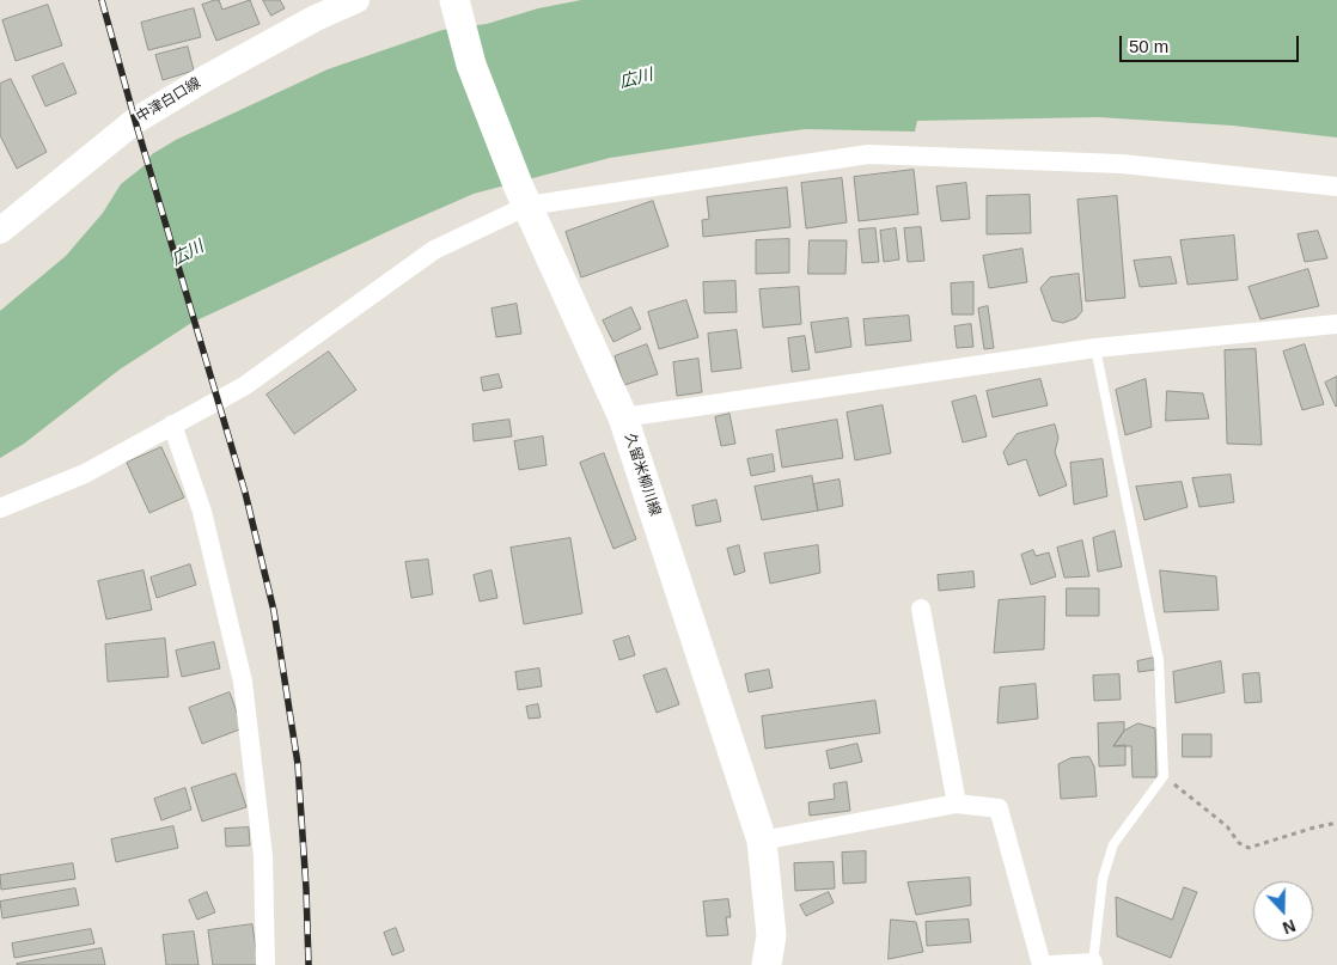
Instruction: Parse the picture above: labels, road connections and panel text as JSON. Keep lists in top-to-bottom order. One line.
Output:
{"streets":{"main road":["中津白口線","久留米柳川線"]},"water":["広川"],"scale_bar":"50 m","north":"bottom"}
